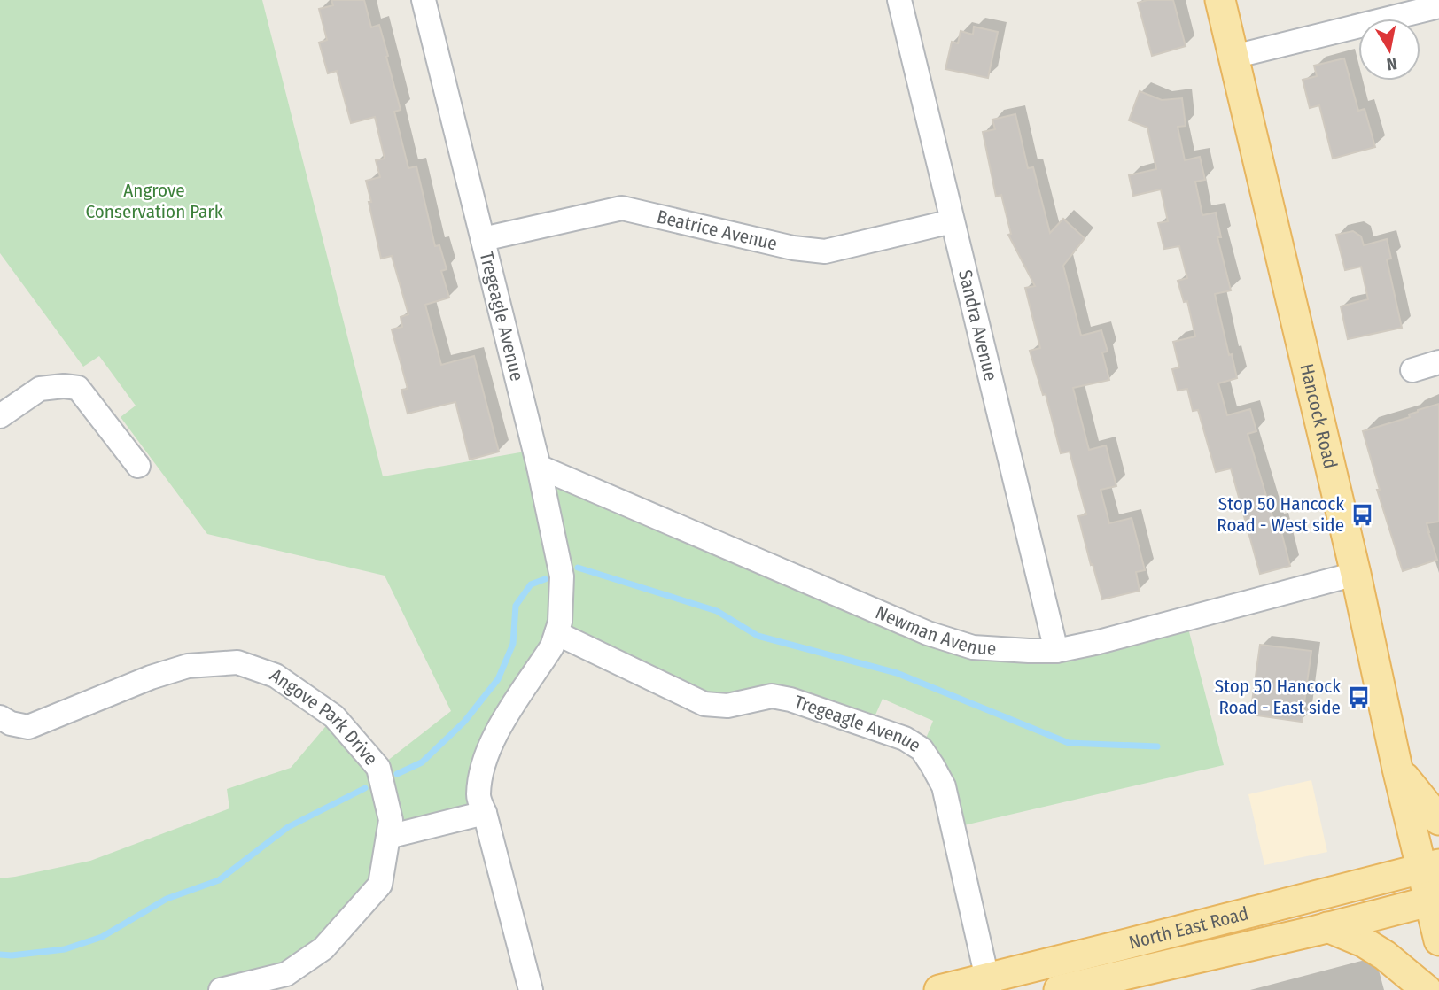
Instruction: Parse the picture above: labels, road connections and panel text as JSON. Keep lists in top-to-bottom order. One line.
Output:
{"streets":{"main road":["Hancock Road","North East Road"],"street":["Beatrice Avenue","Tregeagle Avenue","Sandra Avenue","Newman Avenue","Angove Park Drive"]},"crossings":[["Beatrice Avenue","Tregeagle Avenue"],["Beatrice Avenue","Sandra Avenue"],["Tregeagle Avenue","Newman Avenue"],["Tregeagle Avenue","North East Road"],["Sandra Avenue","Newman Avenue"],["Hancock Road","Newman Avenue"],["Hancock Road","North East Road"]],"parks":["Angrove Conservation Park"],"places":{"bus stop":["Stop 50 Hancock Road - West side","Stop 50 Hancock Road - East side"]},"north":"bottom"}
